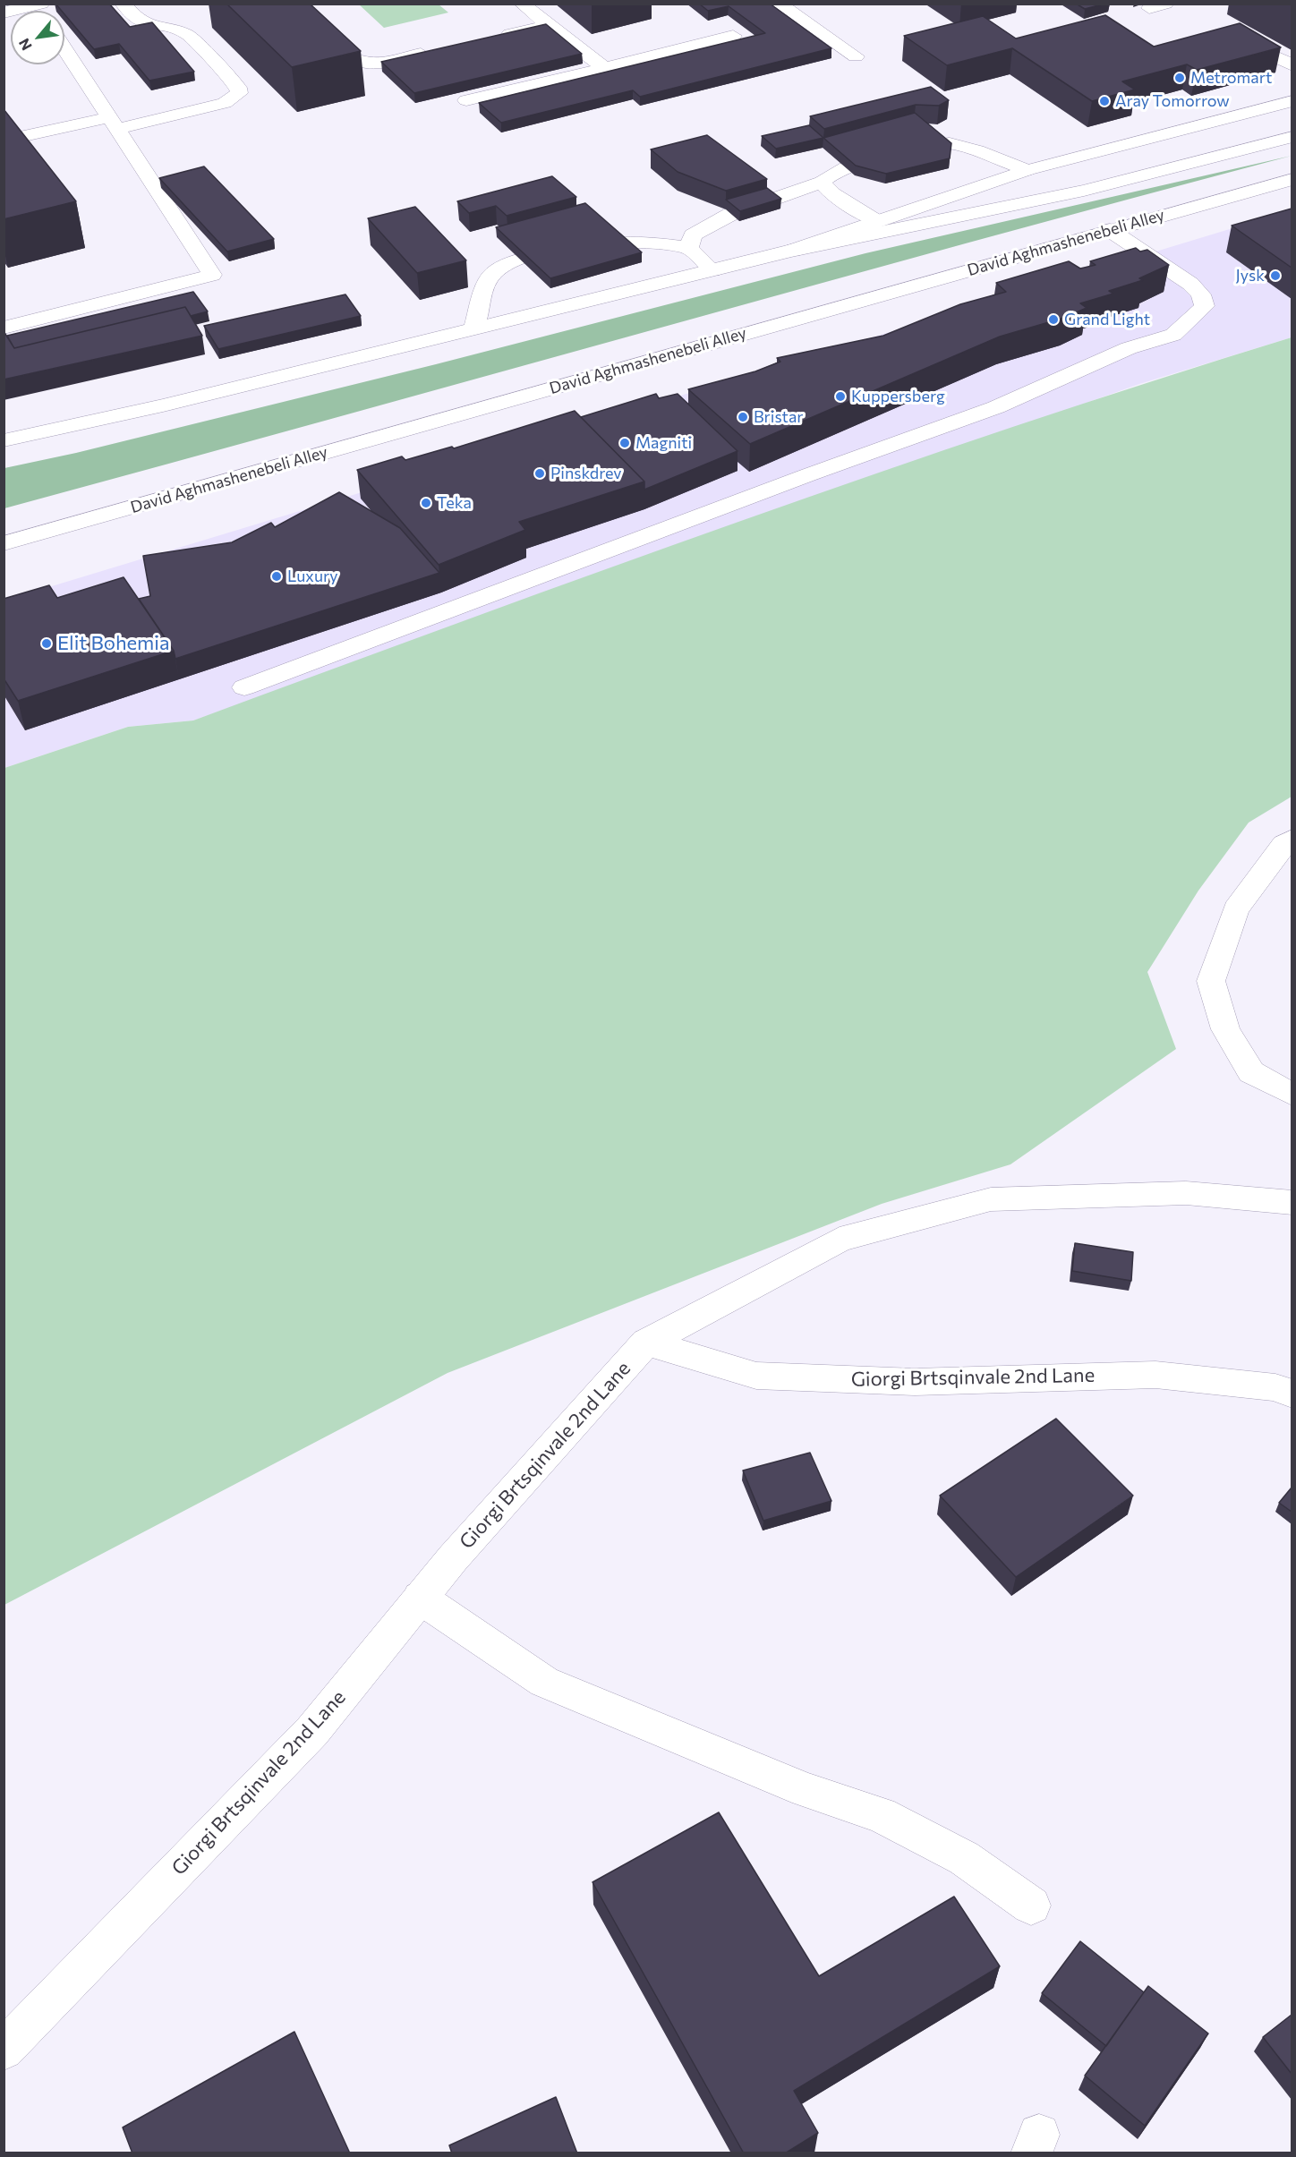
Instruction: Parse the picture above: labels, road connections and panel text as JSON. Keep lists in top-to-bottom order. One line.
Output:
{"streets":{"main road":["David Aghmashenebeli Alley","Giorgi Brtsqinvale 2nd Lane"]},"places":["Metromart","Aray Tomorrow","Jysk","Grand Light","Kuppersberg","Bristar","Magniti","Pinskdrev","Teka","Luxury","Elit Bohemia"],"north":"bottom left"}
